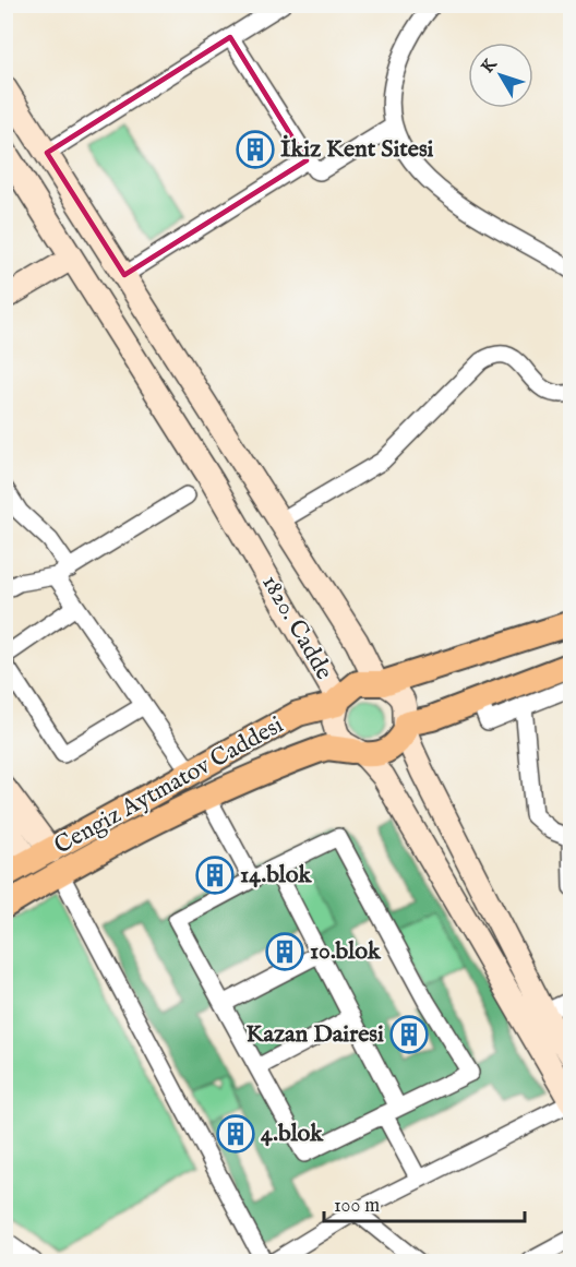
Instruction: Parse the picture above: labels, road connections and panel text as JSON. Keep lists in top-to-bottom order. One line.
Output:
{"streets":{"main road":["1820. Cadde","Cengiz Aytmatov Caddesi"]},"crossings":[["1820. Cadde","Cengiz Aytmatov Caddesi"]],"places":{"building":["İkiz Kent Sitesi","14.blok","10.blok","Kazan Dairesi","4.blok"]},"scale_bar":"100 m","north":"top left"}
